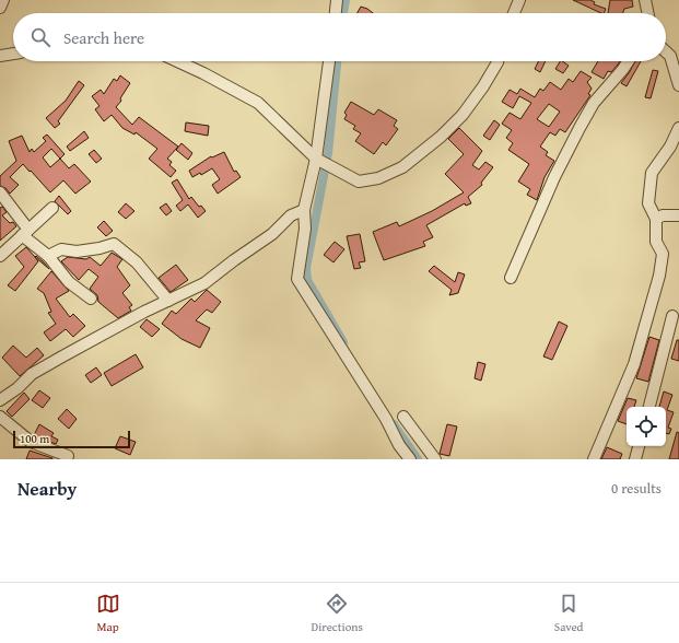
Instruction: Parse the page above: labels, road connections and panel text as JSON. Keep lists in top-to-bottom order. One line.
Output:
{"scale_bar":"100 m","page":{"search":"Search here","scale":"100 m","heading":["Nearby","0 results"],"nav":["Map","Directions","Saved"]}}
